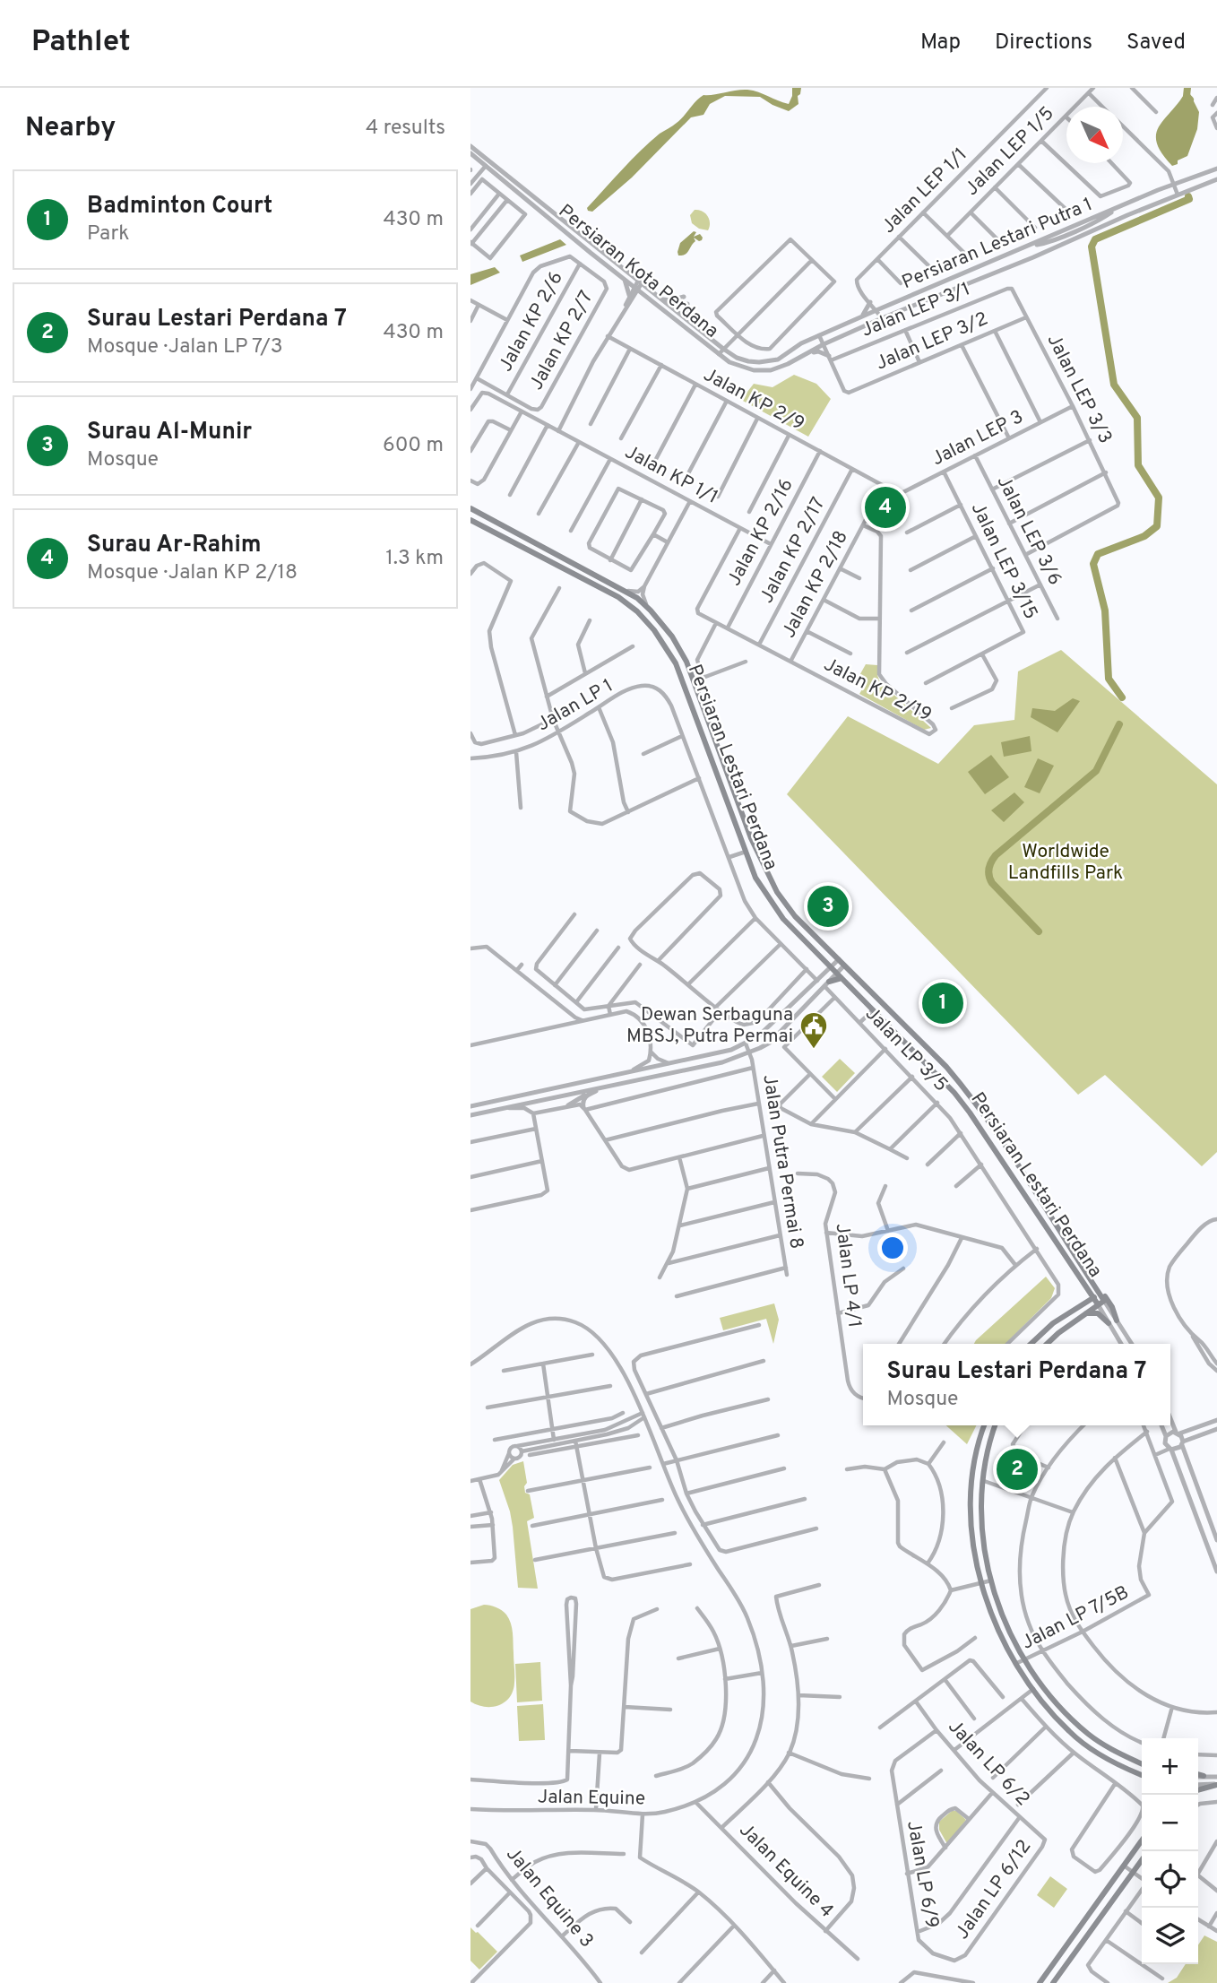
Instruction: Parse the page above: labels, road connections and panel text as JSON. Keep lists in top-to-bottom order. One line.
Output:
{"streets":{"main road":["Persiaran Lestari Perdana"],"street":["Jalan LEP 1/5","Jalan LEP 1/1","Persiaran Lestari Putra 1","Persiaran Kota Perdana","Jalan LEP 3/1","Jalan KP 2/6","Jalan KP 2/7","Jalan LEP 3/2","Jalan LEP 3/3","Jalan KP 2/9","Jalan LEP 3","Jalan KP 1/1","Jalan LEP 3/6","Jalan KP 2/16","Jalan KP 2/17","Jalan LEP 3/15","Jalan KP 2/18","Jalan KP 2/19","Jalan LP 1","Jalan LP 3/5","Jalan Putra Permai 8","Jalan LP 4/1","Jalan LP 7/5B","Jalan LP 6/2","Jalan Equine","Jalan Equine 4","Jalan LP 6/9","Jalan LP 6/12","Jalan Equine 3"]},"crossings":[["Jalan LEP 1/1","Persiaran Lestari Putra 1"],["Persiaran Lestari Putra 1","Persiaran Kota Perdana"],["Jalan LEP 3/1","Jalan LEP 3/2"],["Jalan LEP 3/1","Jalan LEP 3/3"],["Jalan KP 2/6","Jalan KP 2/7"],["Jalan LEP 3/2","Jalan LEP 3/3"],["Jalan LEP 3/3","Jalan LEP 3"],["Jalan LEP 3/3","Jalan LEP 3/6"],["Jalan KP 2/9","Jalan KP 2/16"],["Jalan KP 2/9","Jalan KP 2/17"],["Jalan KP 2/9","Jalan KP 2/18"],["Jalan LEP 3","Jalan LEP 3/6"],["Jalan LEP 3","Jalan LEP 3/15"],["Jalan KP 1/1","Jalan KP 2/16"],["Jalan KP 1/1","Jalan KP 2/19"],["Jalan KP 2/16","Jalan KP 2/19"],["Jalan KP 2/17","Jalan KP 2/19"],["Jalan KP 2/18","Jalan KP 2/19"],["Jalan LP 6/2","Jalan LP 6/9"],["Jalan LP 6/2","Jalan LP 6/12"],["Jalan Equine","Jalan Equine 4"],["Jalan LP 6/9","Jalan LP 6/12"]],"parks":["Worldwide Landfills Park"],"places":{"public building":["Dewan Serbaguna MBSJ, Putra Permai"]},"north":"bottom right","page":{"header":"Pathlet","nav":["Map","Directions","Saved"],"heading":["Nearby","4 results"],"list":[{"mark":"1","name":"Badminton Court","note":"Park","value":"430 m"},{"mark":"2","name":"Surau Lestari Perdana 7","note":"Mosque · Jalan LP 7/3","value":"430 m"},{"mark":"3","name":"Surau Al-Munir","note":"Mosque","value":"600 m"},{"mark":"4","name":"Surau Ar-Rahim","note":"Mosque · Jalan KP 2/18","value":"1.3 km"}],"pins":["4","3","1","2"],"popup":["Surau Lestari Perdana 7","Mosque"],"map_buttons":["+","−"]}}
